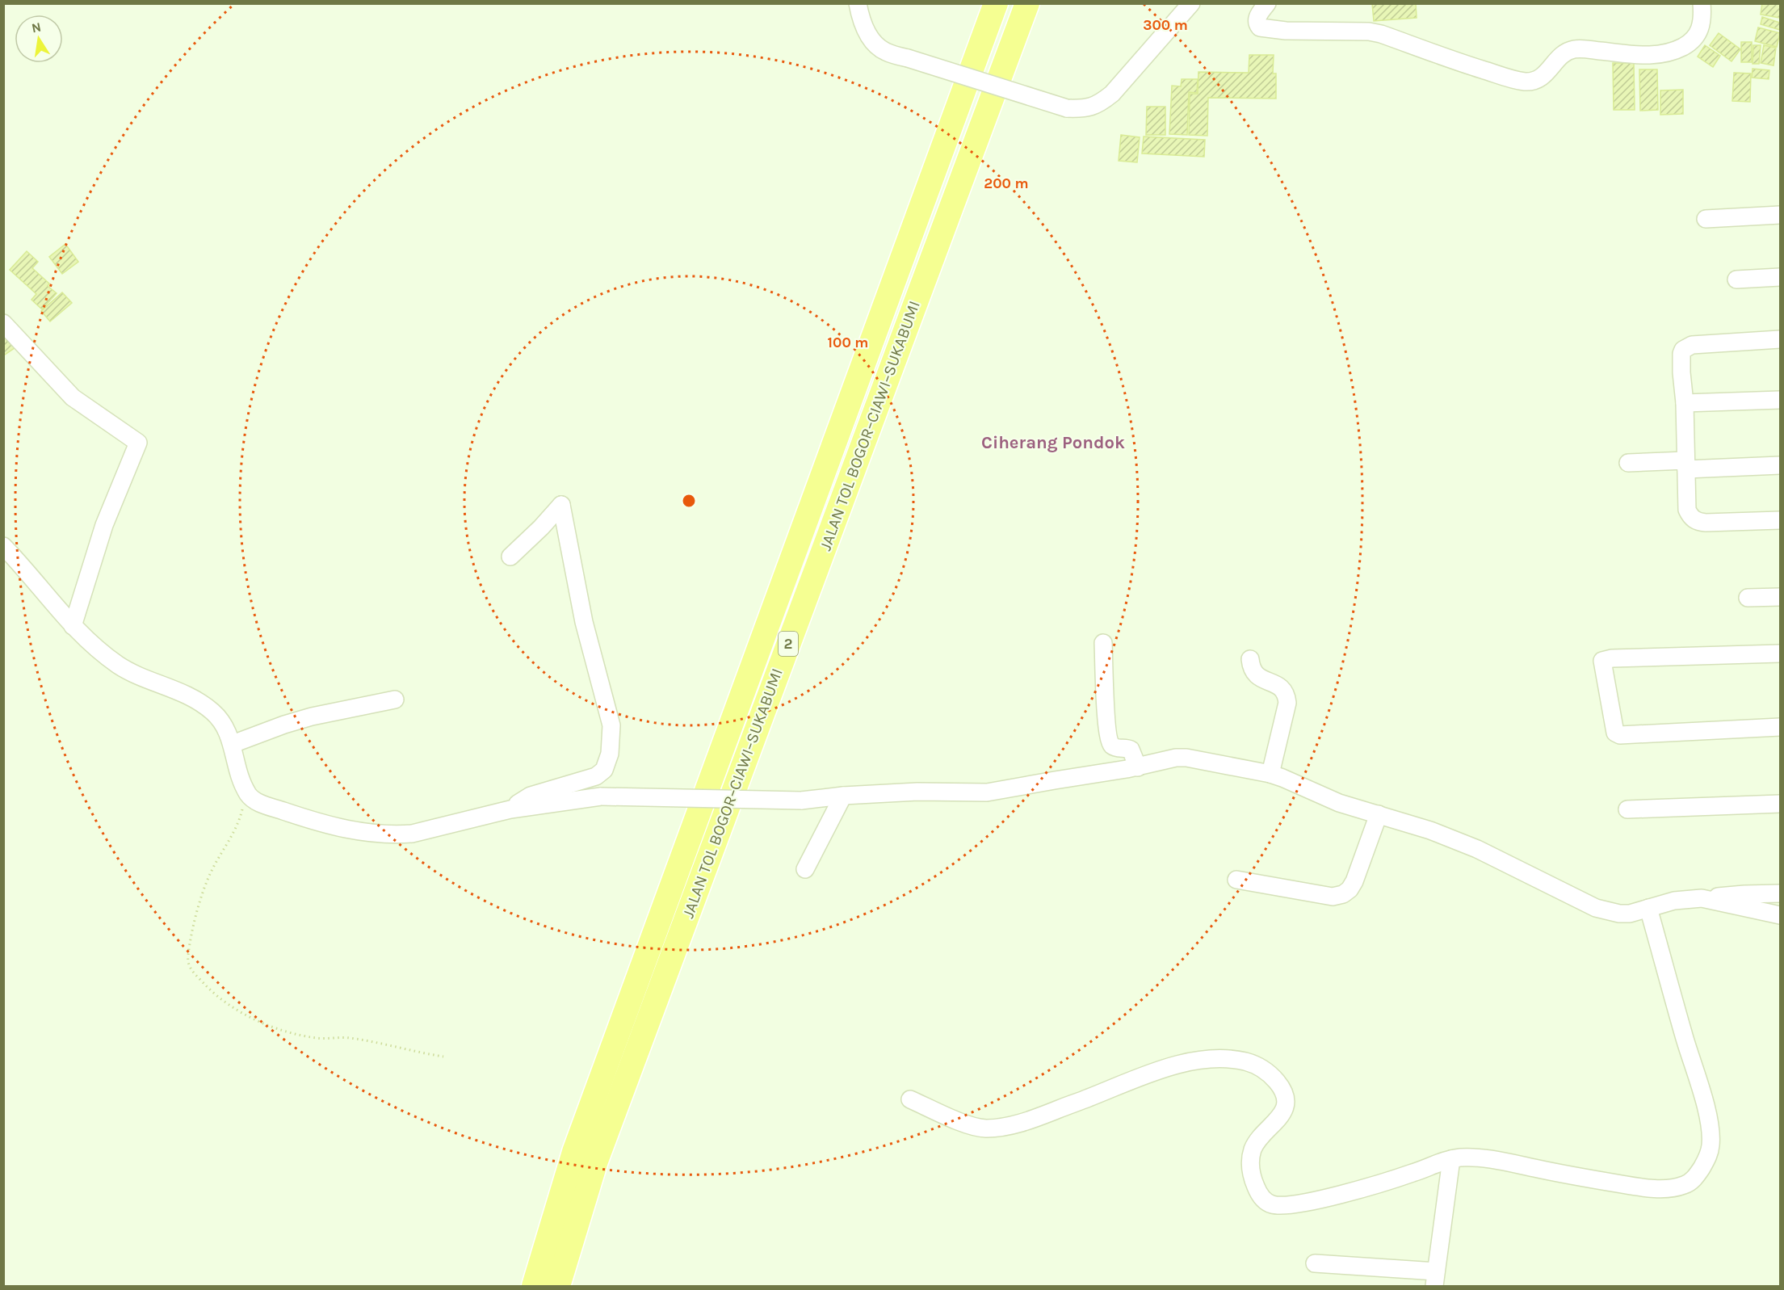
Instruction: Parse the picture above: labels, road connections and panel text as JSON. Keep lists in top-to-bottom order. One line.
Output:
{"streets":{"highway":["JALAN TOL BOGOR–CIAWI–SUKABUMI","2"]},"districts":["Ciherang Pondok"],"north":"top","rings":["300 m","200 m","100 m"]}
